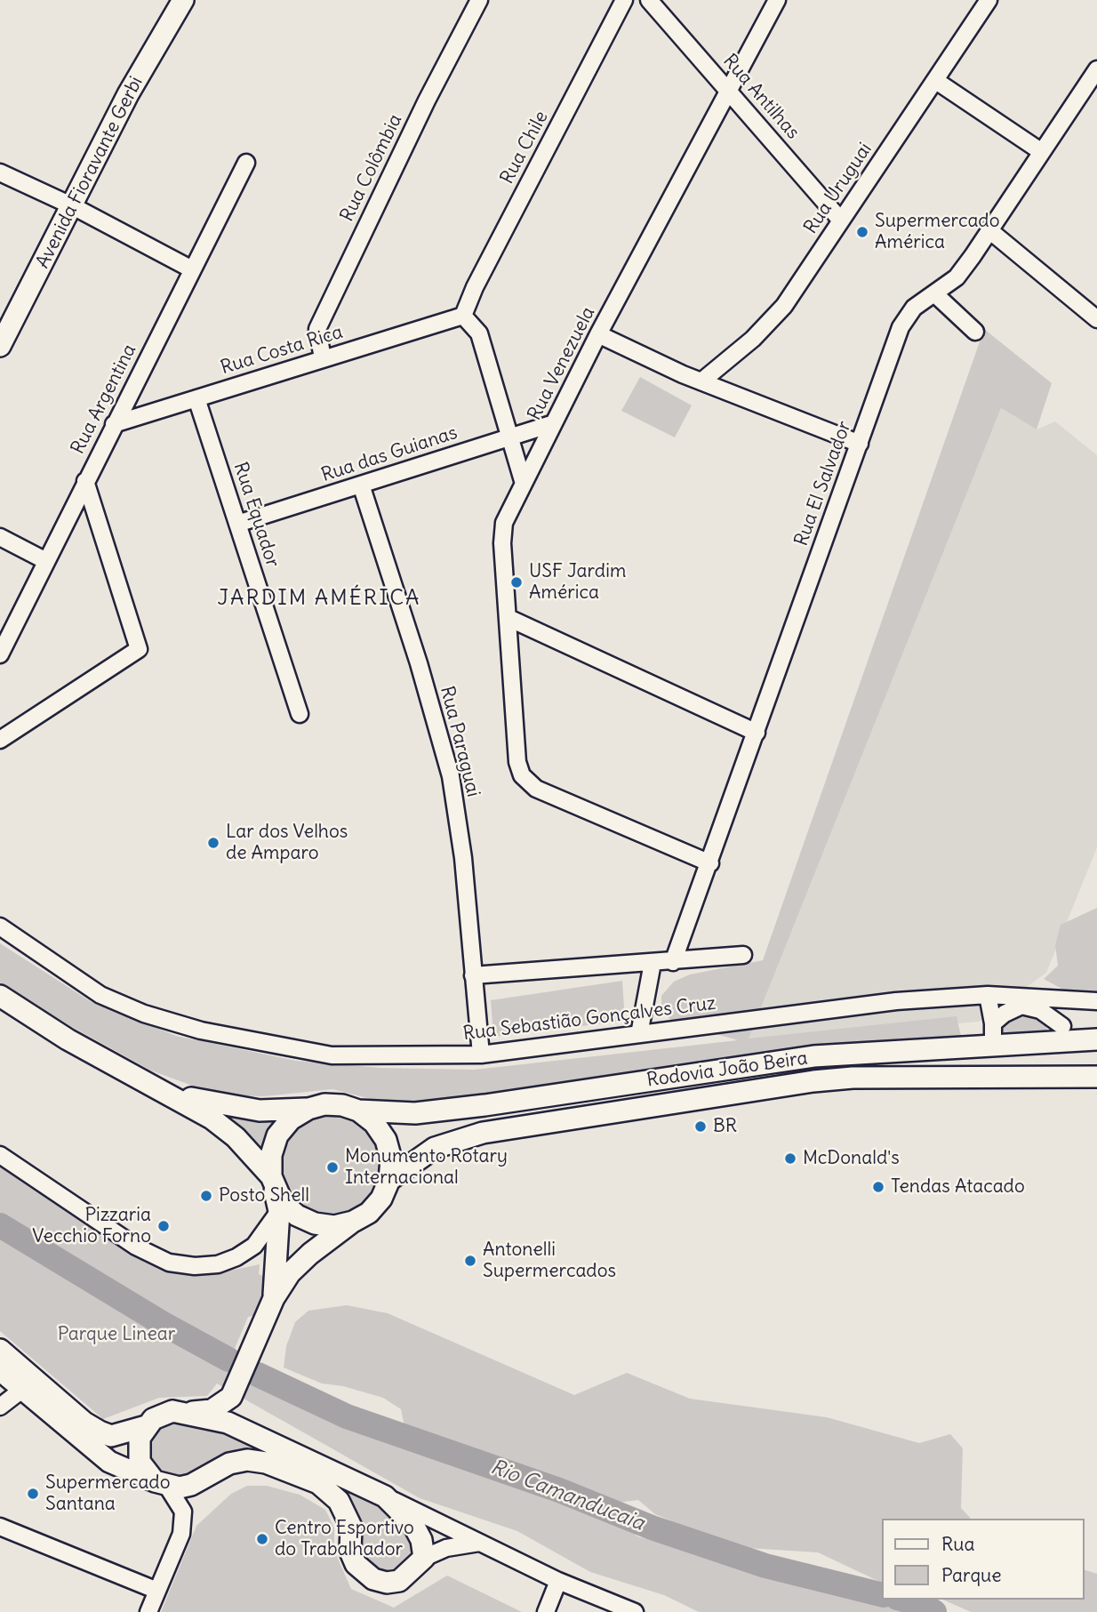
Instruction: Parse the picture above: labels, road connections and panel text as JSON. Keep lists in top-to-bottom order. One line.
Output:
{"streets":{"main road":["Avenida Fioravante Gerbi","Rodovia João Beira"],"street":["Rua Antilhas","Rua Chile","Rua Colômbia","Rua Uruguai","Rua Costa Rica","Rua Venezuela","Rua Argentina","Rua das Guianas","Rua El Salvador","Rua Equador","Rua Paraguai","Rua Sebastião Gonçalves Cruz"]},"crossings":[["Rua Antilhas","Rua Uruguai"],["Rua Antilhas","Rua Venezuela"],["Rua Chile","Rua Costa Rica"],["Rua Colômbia","Rua Costa Rica"],["Rua Costa Rica","Rua Argentina"],["Rua Costa Rica","Rua Equador"],["Rua Venezuela","Rua das Guianas"],["Rua Venezuela","Rua El Salvador"],["Rua das Guianas","Rua Equador"],["Rua das Guianas","Rua Paraguai"],["Rua Paraguai","Rua Sebastião Gonçalves Cruz"]],"districts":["JARDIM AMÉRICA"],"water":["Rio Camanducaia"],"parks":["Parque Linear"],"places":["Supermercado América","USF Jardim América","Lar dos Velhos de Amparo","BR","McDonald's","Monumento Rotary Internacional","Tendas Atacado","Posto Shell","Pizzaria Vecchio Forno","Antonelli Supermercados","Supermercado Santana","Centro Esportivo do Trabalhador"],"legend":["Rua","Parque"]}
